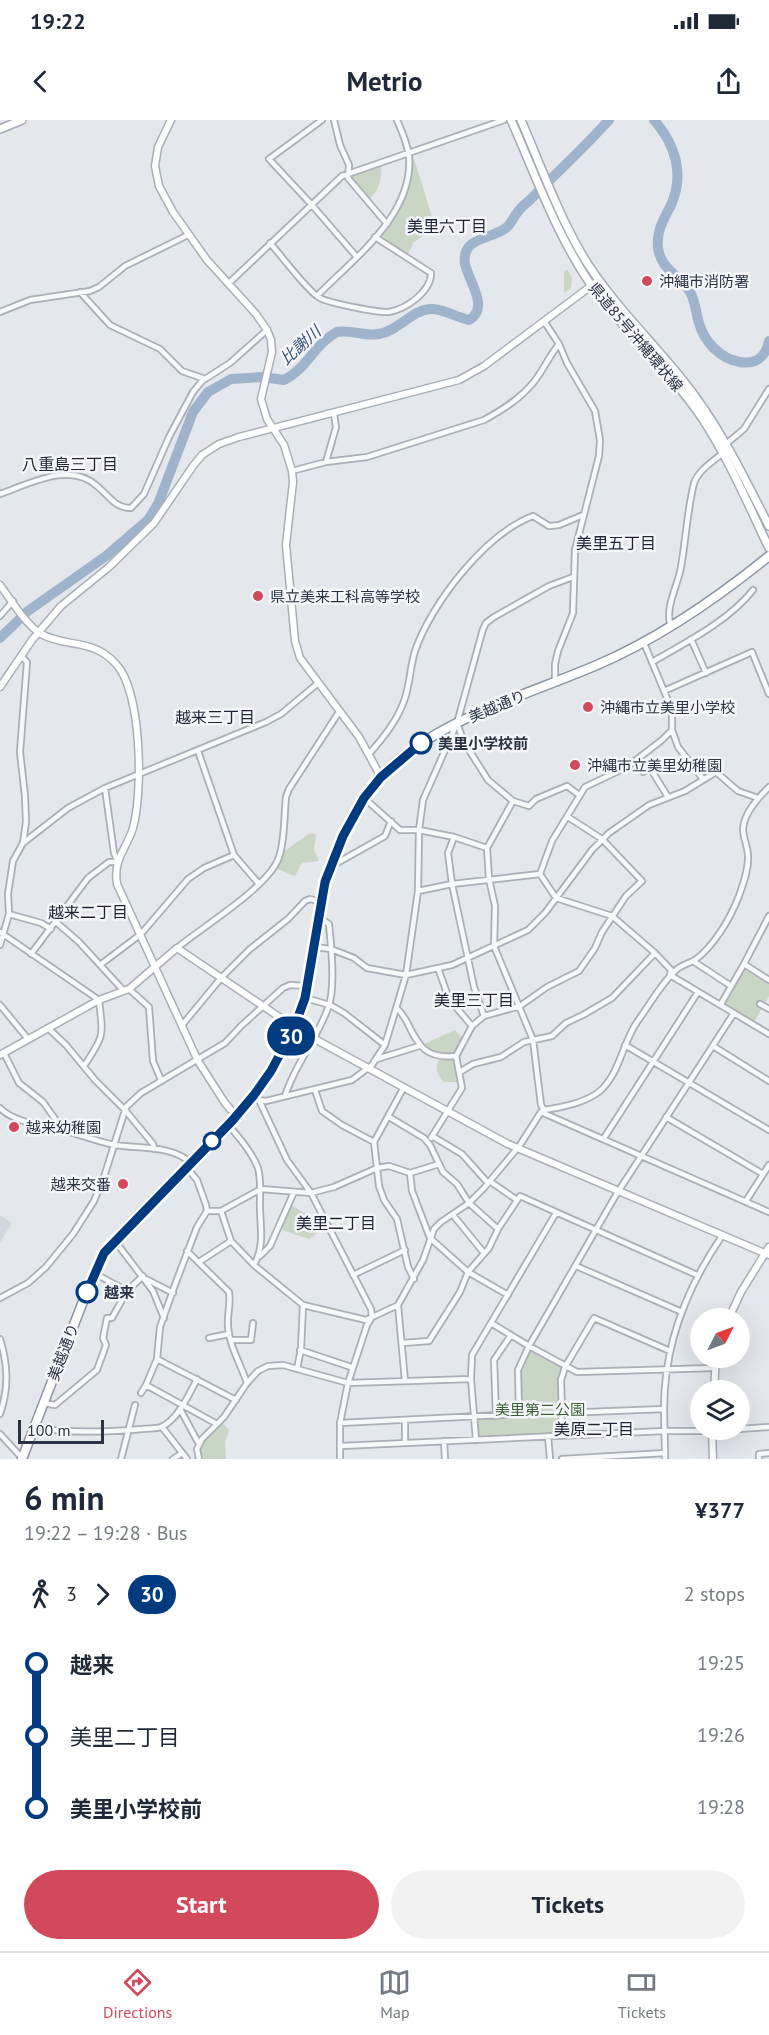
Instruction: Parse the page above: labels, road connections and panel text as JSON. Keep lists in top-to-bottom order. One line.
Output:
{"streets":{"highway":["美越通り"],"main road":["県道85号沖縄環状線"]},"districts":["美里六丁目","八重島三丁目","美里五丁目","越来三丁目","越来二丁目","美里三丁目","美里二丁目","美原二丁目"],"water":["比謝川"],"parks":["美里第二公園"],"places":["沖縄市消防署","県立美来工科高等学校","沖縄市立美里小学校","美里小学校前","沖縄市立美里幼稚園","越来幼稚園","越来交番","越来"],"lines":["bus line 30"],"scale_bar":"100 m","north":"top right","page":{"status":"19:22","header":"Metrio","on_map":"30","scale":"100 m","heading":["6 min","19:22 – 19:28 · Bus","¥377"],"legs":["3","30","2 stops"],"list":[{"name":"越来","value":"19:25"},{"name":"美里二丁目","value":"19:26"},{"name":"美里小学校前","value":"19:28"}],"buttons":["Start","Tickets"],"tabs":["Directions","Map","Tickets"]}}
